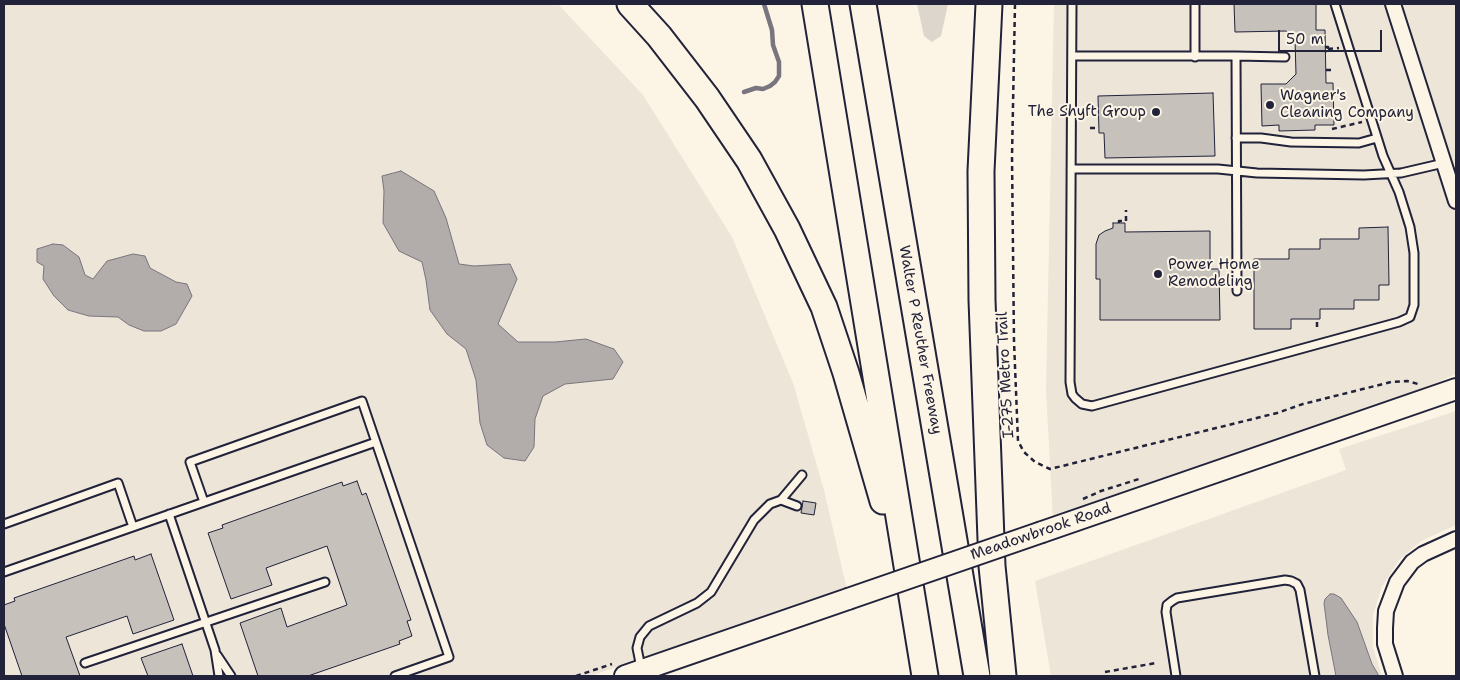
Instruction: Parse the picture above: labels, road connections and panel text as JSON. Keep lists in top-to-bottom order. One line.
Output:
{"streets":{"highway":["Walter P Reuther Freeway"],"street":["Meadowbrook Road"],"path":["I-275 Metro Trail"]},"places":["Wagner's Cleaning Company","The Shyft Group","Power Home Remodeling"],"scale_bar":"50 m"}
